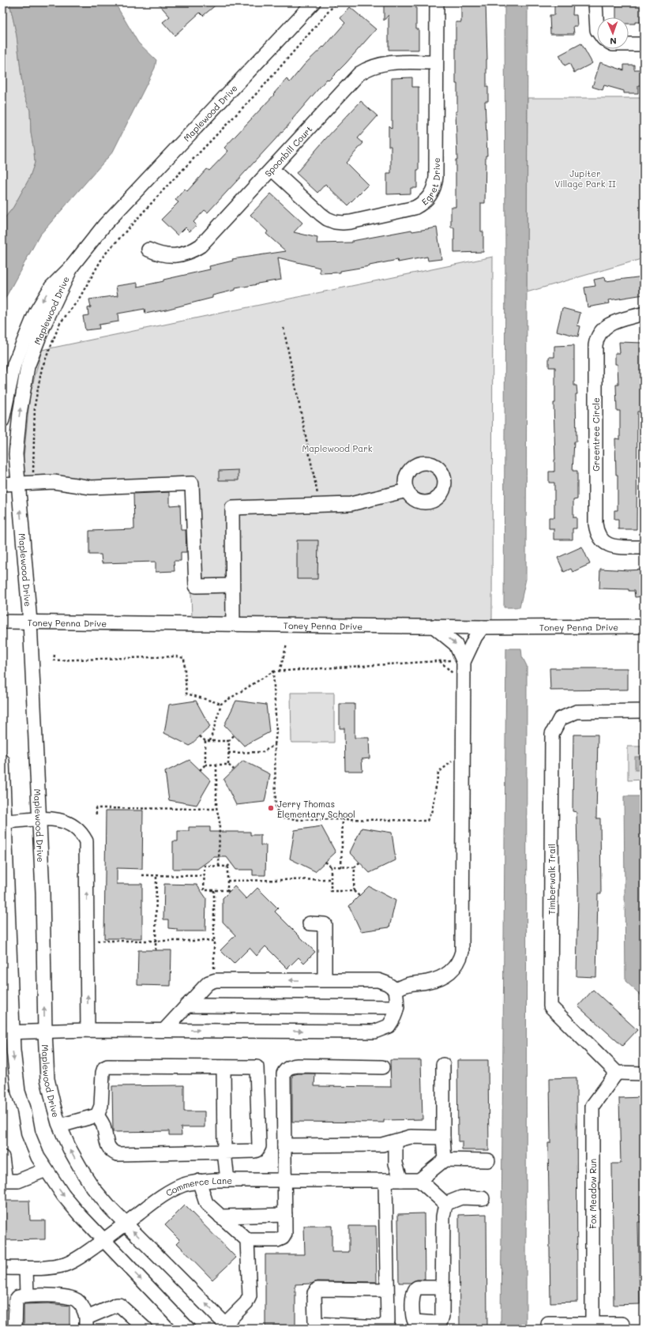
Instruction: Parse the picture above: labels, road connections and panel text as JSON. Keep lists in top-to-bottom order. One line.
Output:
{"streets":{"street":["Maplewood Drive","Spoonbill Court","Egret Drive","Greentree Circle","Toney Penna Drive","Timberwalk Trail","Commerce Lane","Fox Meadow Run"]},"crossings":[["Maplewood Drive","Toney Penna Drive"],["Maplewood Drive","Commerce Lane"],["Spoonbill Court","Egret Drive"],["Timberwalk Trail","Fox Meadow Run"]],"parks":["Jupiter Village Park II","Maplewood Park"],"places":["Jerry Thomas Elementary School"],"north":"bottom"}
